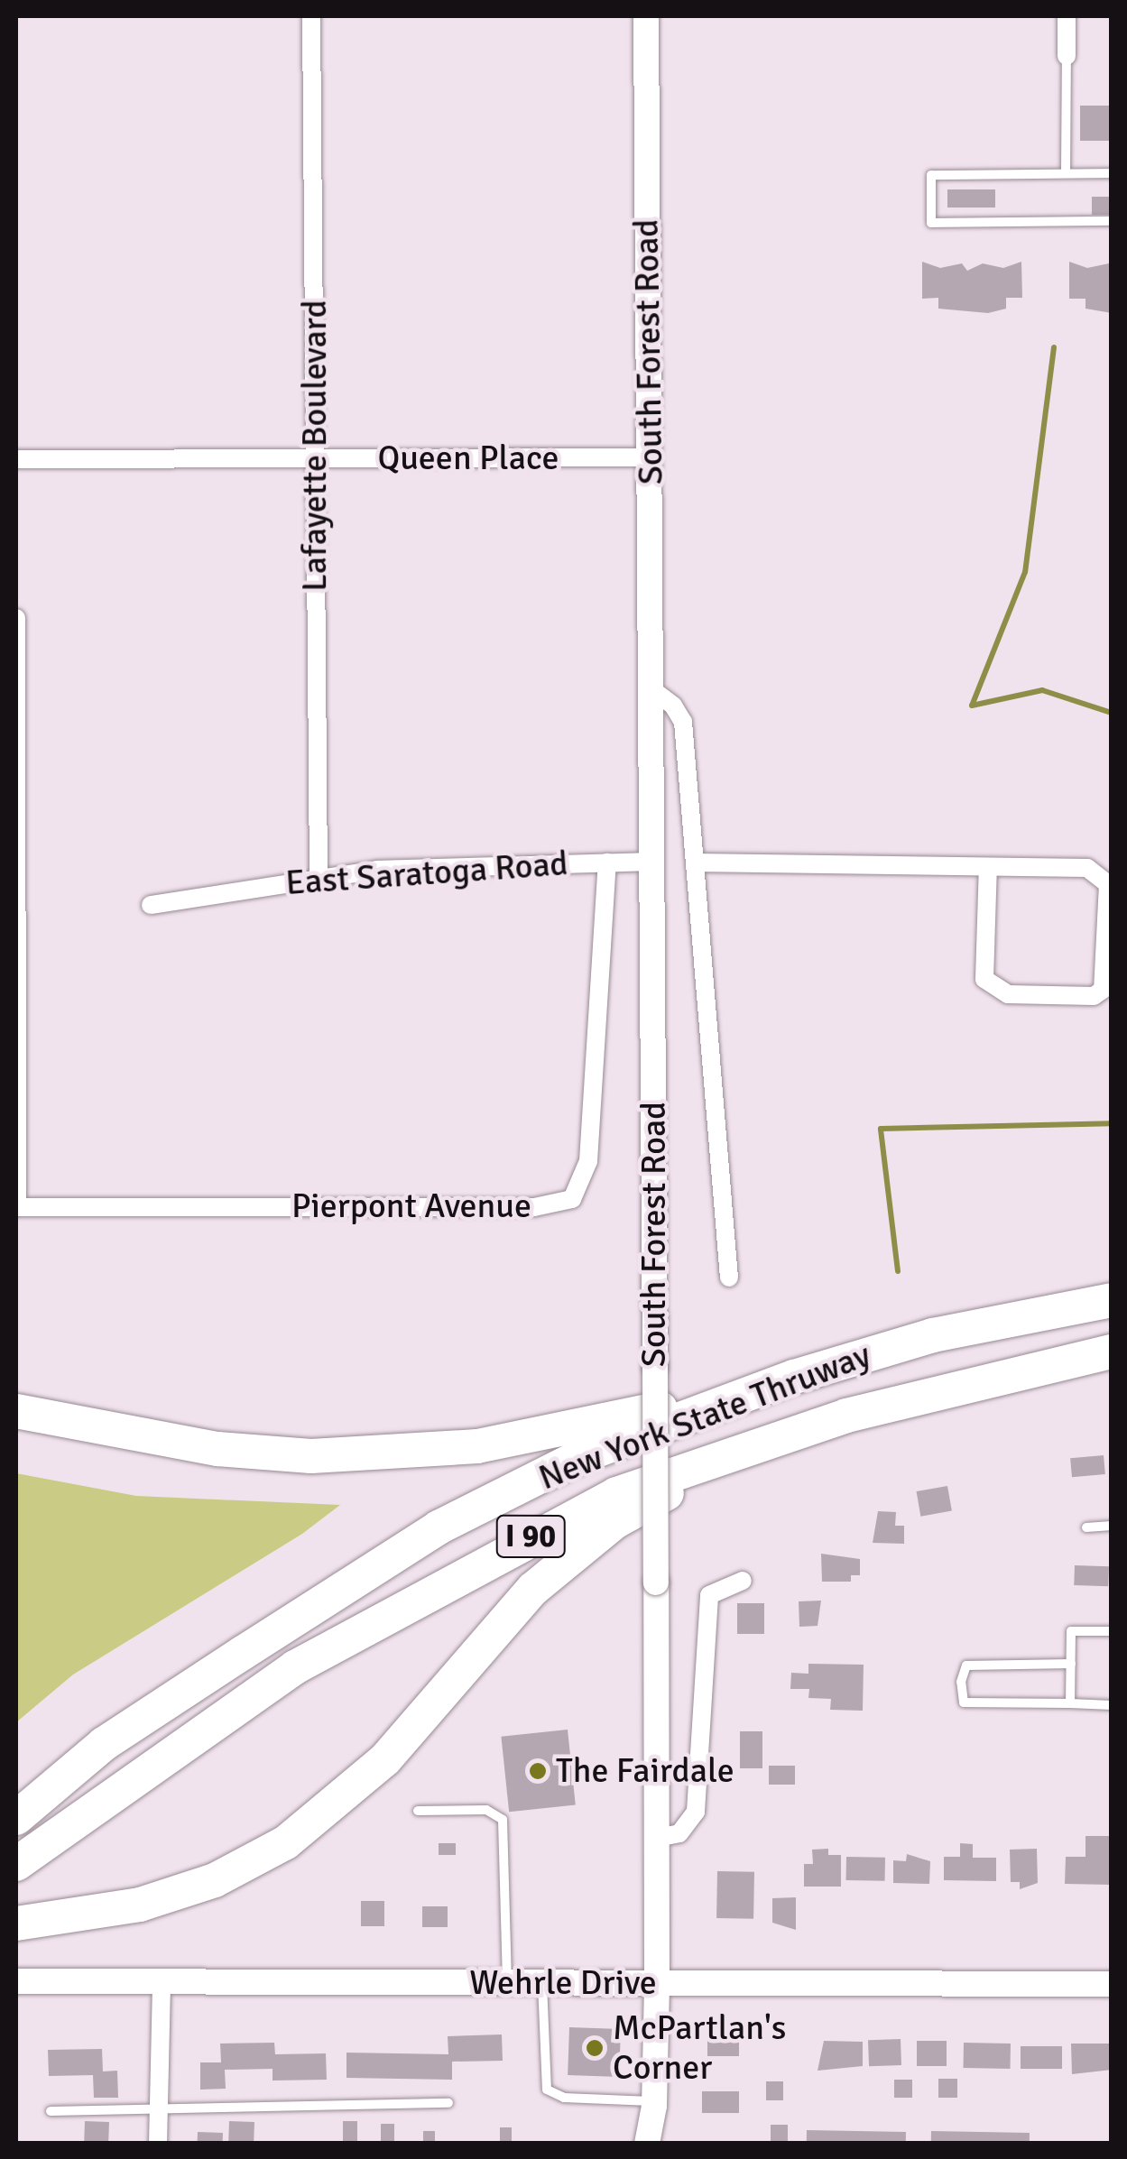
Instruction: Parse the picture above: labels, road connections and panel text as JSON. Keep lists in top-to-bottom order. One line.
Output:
{"streets":{"highway":["New York State Thruway","I 90"],"street":["South Forest Road","Lafayette Boulevard","Queen Place","East Saratoga Road","Pierpont Avenue","Wehrle Drive"]},"crossings":[["South Forest Road","Queen Place"],["South Forest Road","East Saratoga Road"],["South Forest Road","Wehrle Drive"],["Lafayette Boulevard","Queen Place"],["Lafayette Boulevard","East Saratoga Road"],["East Saratoga Road","Pierpont Avenue"]],"places":["The Fairdale","McPartlan's Corner"]}
